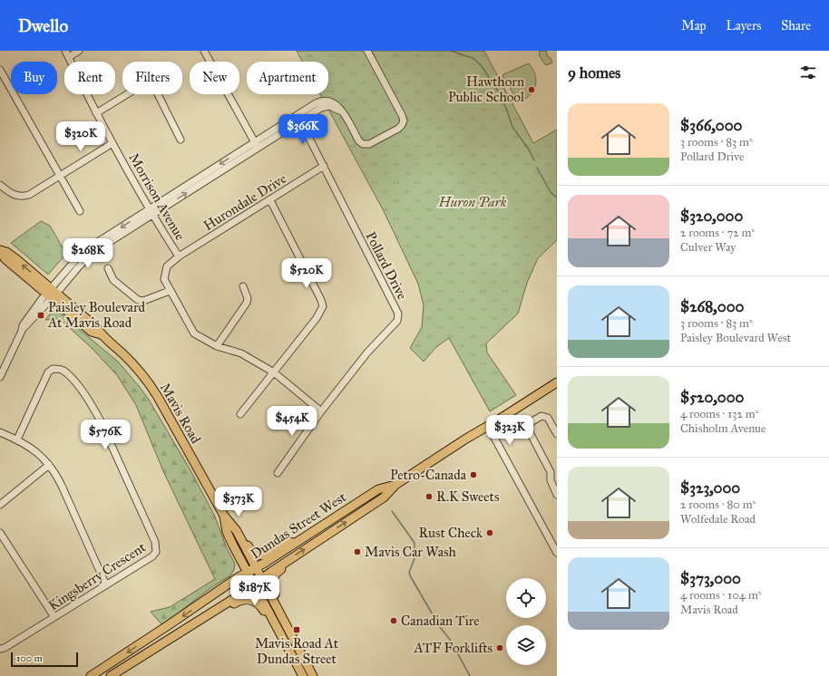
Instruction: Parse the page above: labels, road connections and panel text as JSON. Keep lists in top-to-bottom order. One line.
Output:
{"streets":{"main road":["Mavis Road","Dundas Street West"],"street":["Morrison Avenue","Hurondale Drive","Pollard Drive","Kingsberry Crescent"]},"crossings":[["Morrison Avenue","Hurondale Drive"],["Morrison Avenue","Pollard Drive"],["Hurondale Drive","Pollard Drive"],["Mavis Road","Dundas Street West"]],"parks":["Huron Park"],"places":{"other":["Hawthorn Public School","Petro-Canada","R.K Sweets","Rust Check","Mavis Car Wash","Canadian Tire","ATF Forklifts"],"transit":["Paisley Boulevard At Mavis Road","Mavis Road At Dundas Street"]},"scale_bar":"100 m","page":{"header":"Dwello","nav":["Map","Layers","Share"],"heading":"9 homes","chip":["Buy","Rent","Filters","New","Apartment"],"list":[{"name":"$366,000","note":"3 rooms · 83 m² · Pollard Drive"},{"name":"$320,000","note":"2 rooms · 72 m² · Culver Way"},{"name":"$268,000","note":"3 rooms · 83 m² · Paisley Boulevard West"},{"name":"$520,000","note":"4 rooms · 132 m² · Chisholm Avenue"},{"name":"$323,000","note":"2 rooms · 80 m² · Wolfedale Road"},{"name":"$373,000","note":"4 rooms · 104 m² · Mavis Road"}],"price":["$366K","$320K","$268K","$520K","$454K","$323K","$576K","$373K","$187K"],"scale":"100 m"}}
